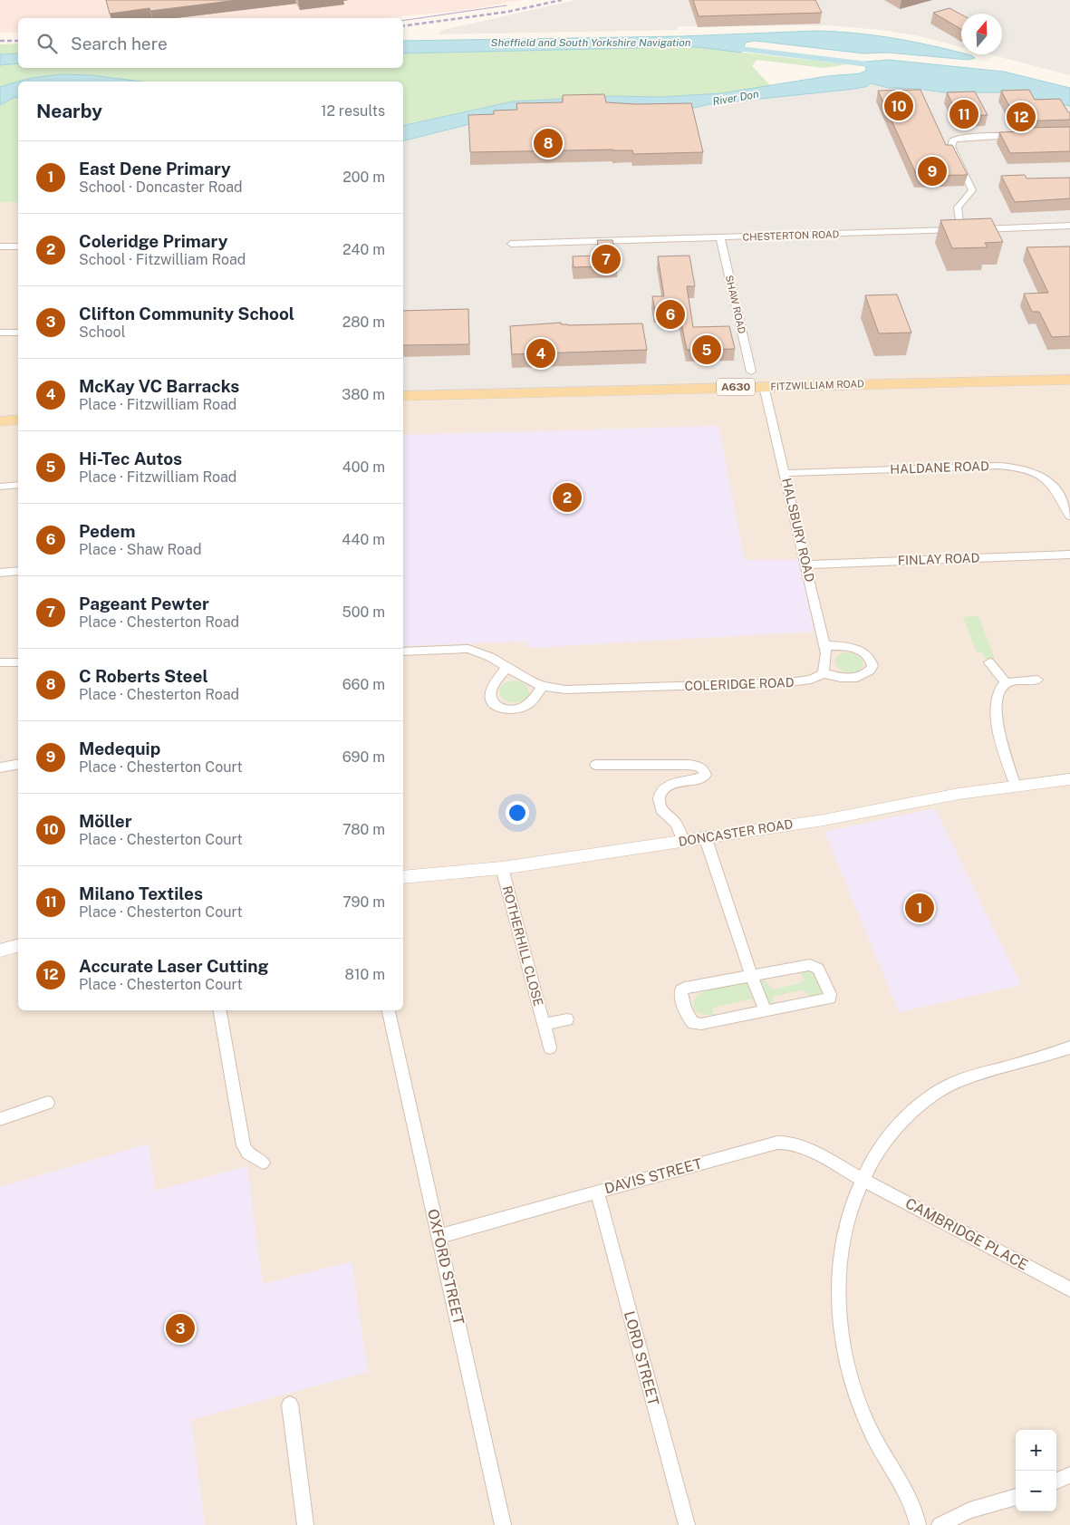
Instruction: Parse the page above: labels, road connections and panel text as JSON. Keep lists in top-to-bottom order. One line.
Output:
{"streets":{"main road":["FITZWILLIAM ROAD","A630"],"street":["CHESTERTON ROAD","SHAW ROAD","HALDANE ROAD","HALSBURY ROAD","FINLAY ROAD","COLERIDGE ROAD","DONCASTER ROAD","ROTHERHILL CLOSE","DAVIS STREET","CAMBRIDGE PLACE","OXFORD STREET","LORD STREET"]},"crossings":[["CHESTERTON ROAD","SHAW ROAD"],["FITZWILLIAM ROAD","HALSBURY ROAD"],["HALDANE ROAD","HALSBURY ROAD"],["HALSBURY ROAD","FINLAY ROAD"],["HALSBURY ROAD","COLERIDGE ROAD"],["DONCASTER ROAD","ROTHERHILL CLOSE"],["DAVIS STREET","CAMBRIDGE PLACE"],["DAVIS STREET","OXFORD STREET"],["DAVIS STREET","LORD STREET"]],"water":["Sheffield and South Yorkshire Navigation","River Don"],"north":"top","page":{"search":"Search here","heading":["Nearby","12 results"],"pins":["10","11","12","8","9","7","6","5","4","2","1","3"],"list":[{"mark":"1","name":"East Dene Primary","note":"School · Doncaster Road","value":"200 m"},{"mark":"2","name":"Coleridge Primary","note":"School · Fitzwilliam Road","value":"240 m"},{"mark":"3","name":"Clifton Community School","note":"School","value":"280 m"},{"mark":"4","name":"McKay VC Barracks","note":"Place · Fitzwilliam Road","value":"380 m"},{"mark":"5","name":"Hi-Tec Autos","note":"Place · Fitzwilliam Road","value":"400 m"},{"mark":"6","name":"Pedem","note":"Place · Shaw Road","value":"440 m"},{"mark":"7","name":"Pageant Pewter","note":"Place · Chesterton Road","value":"500 m"},{"mark":"8","name":"C Roberts Steel","note":"Place · Chesterton Road","value":"660 m"},{"mark":"9","name":"Medequip","note":"Place · Chesterton Court","value":"690 m"},{"mark":"10","name":"Möller","note":"Place · Chesterton Court","value":"780 m"},{"mark":"11","name":"Milano Textiles","note":"Place · Chesterton Court","value":"790 m"},{"mark":"12","name":"Accurate Laser Cutting","note":"Place · Chesterton Court","value":"810 m"}],"map_buttons":["+","−"]}}
